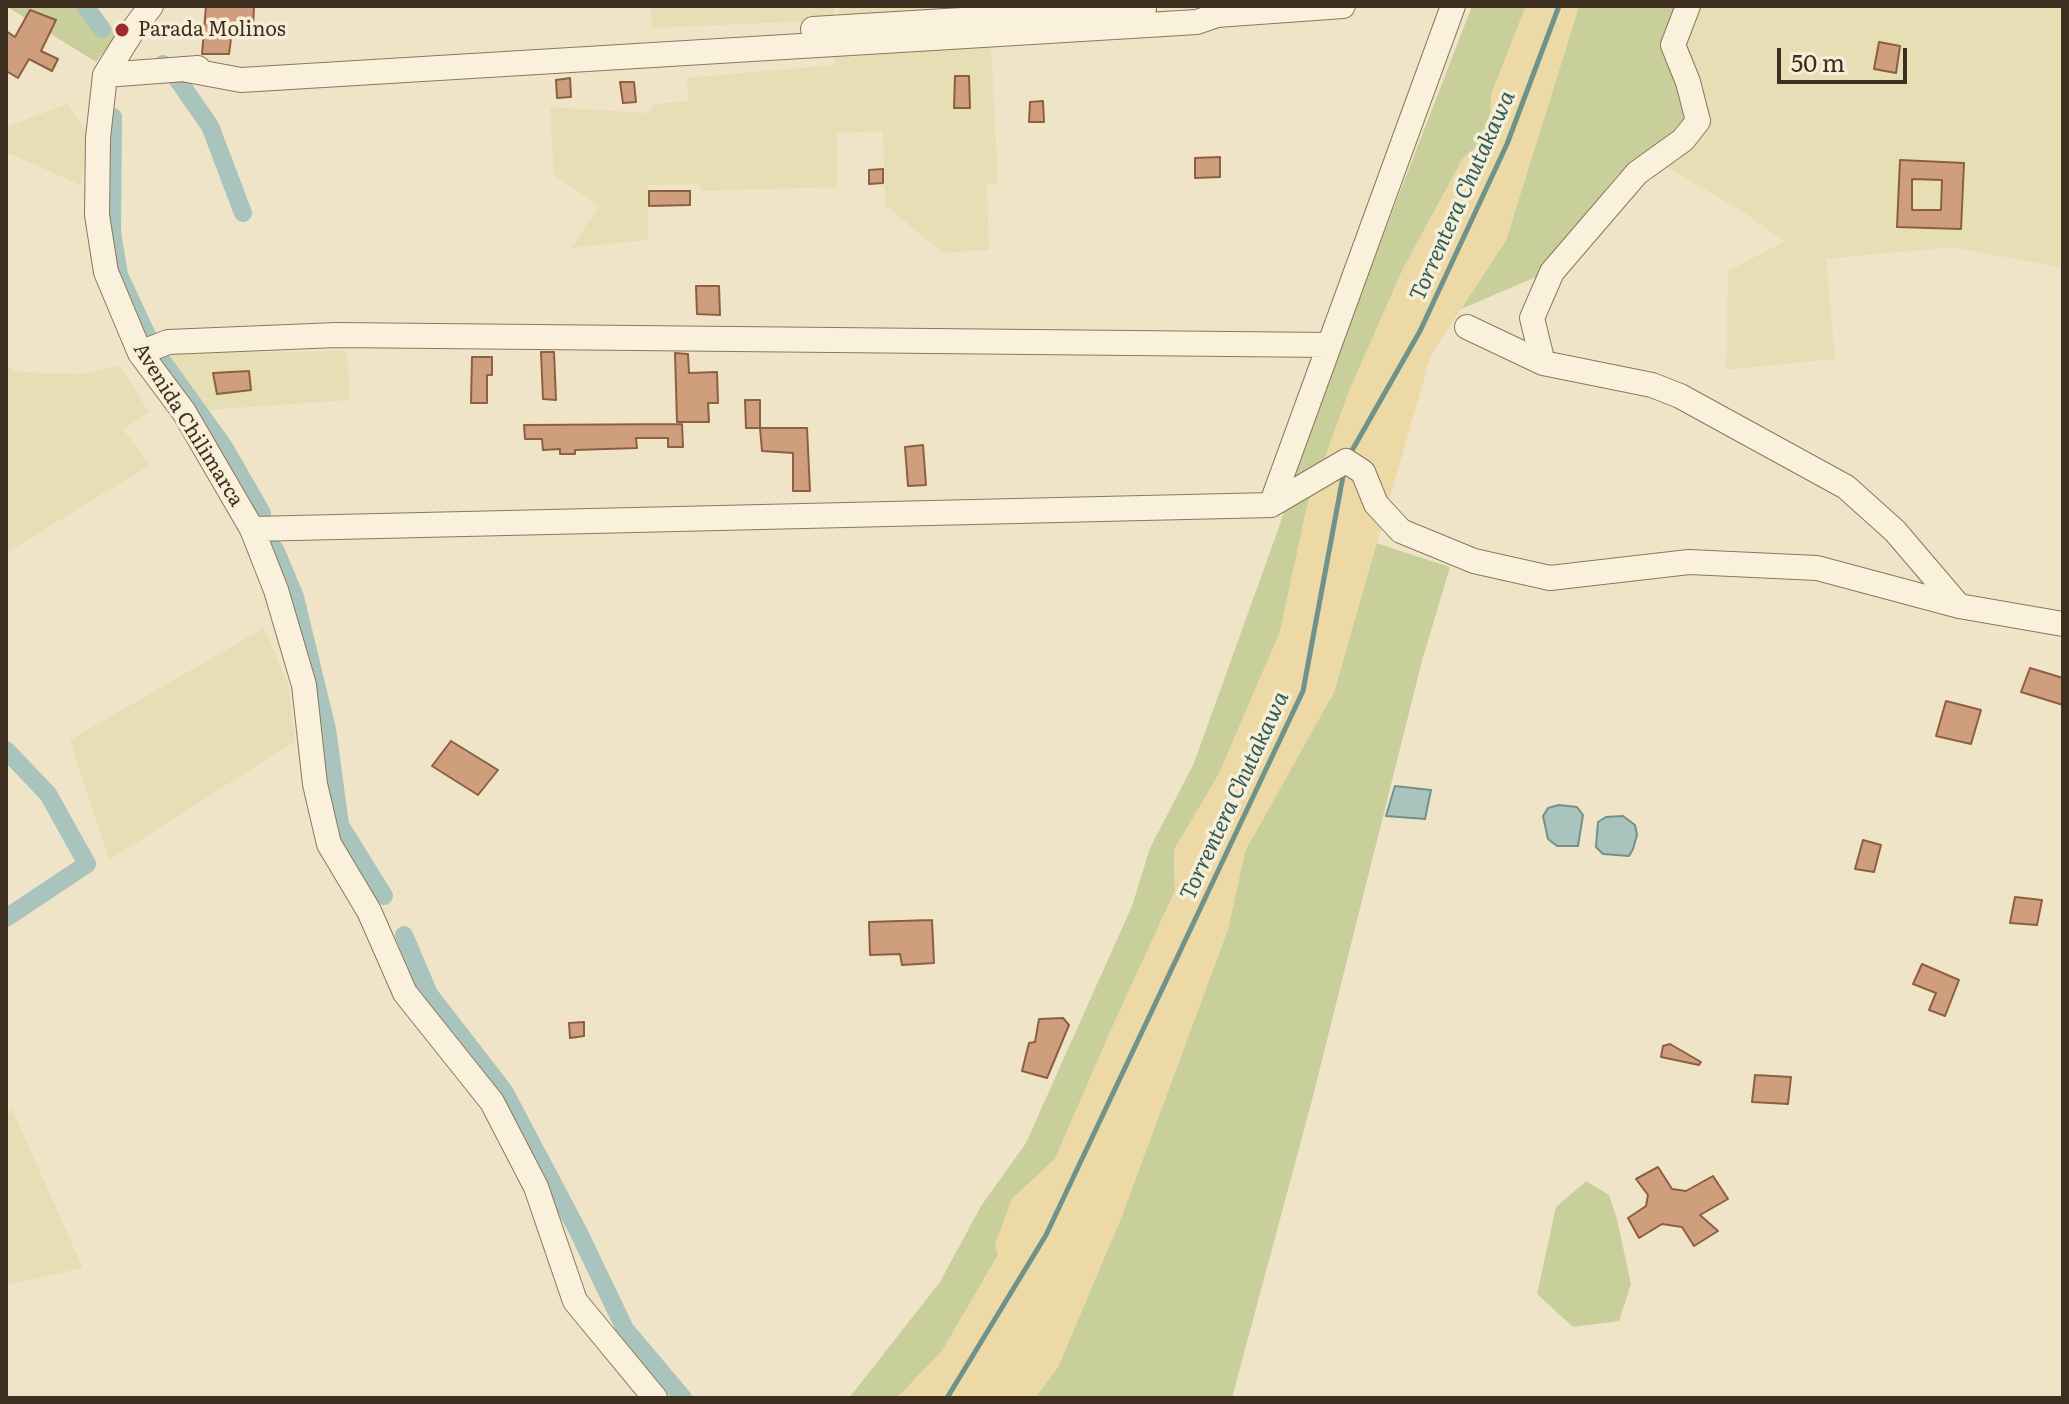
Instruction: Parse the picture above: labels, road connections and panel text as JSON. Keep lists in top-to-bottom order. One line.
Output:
{"streets":{"street":["Avenida Chilimarca"]},"water":["Torrentera Chutakawa"],"places":["Parada Molinos"],"scale_bar":"50 m"}
